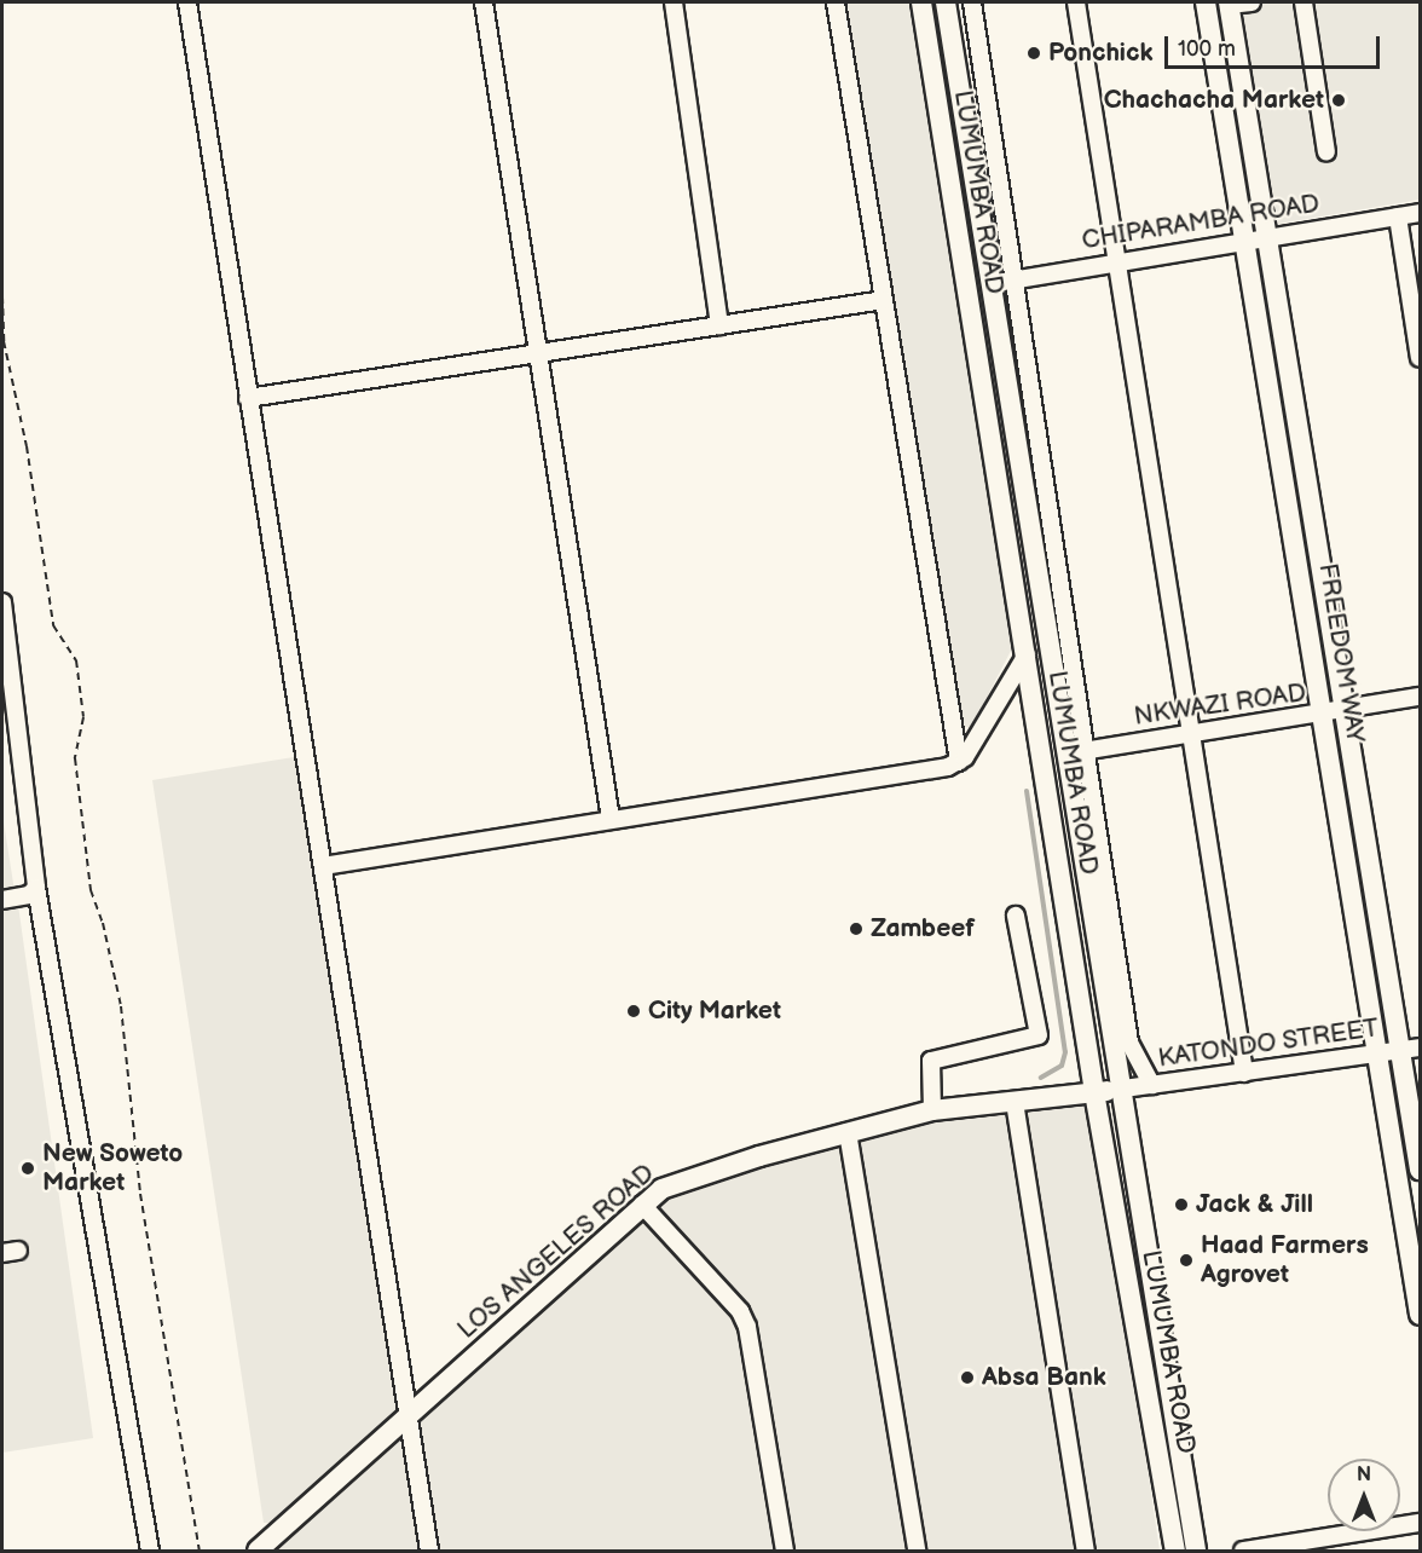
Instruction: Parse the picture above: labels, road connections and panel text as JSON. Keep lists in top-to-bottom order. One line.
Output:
{"streets":{"main road":["LUMUMBA ROAD","FREEDOM WAY","LOS ANGELES ROAD"],"street":["CHIPARAMBA ROAD","NKWAZI ROAD","KATONDO STREET"]},"crossings":[["LUMUMBA ROAD","CHIPARAMBA ROAD"],["LUMUMBA ROAD","NKWAZI ROAD"],["LUMUMBA ROAD","KATONDO STREET"],["LUMUMBA ROAD","LOS ANGELES ROAD"],["CHIPARAMBA ROAD","FREEDOM WAY"],["FREEDOM WAY","NKWAZI ROAD"],["FREEDOM WAY","KATONDO STREET"],["KATONDO STREET","LOS ANGELES ROAD"]],"places":["Ponchick","Chachacha Market","Zambeef","City Market","New Soweto Market","Jack & Jill","Haad Farmers Agrovet","Absa Bank"],"scale_bar":"100 m","north":"top"}
